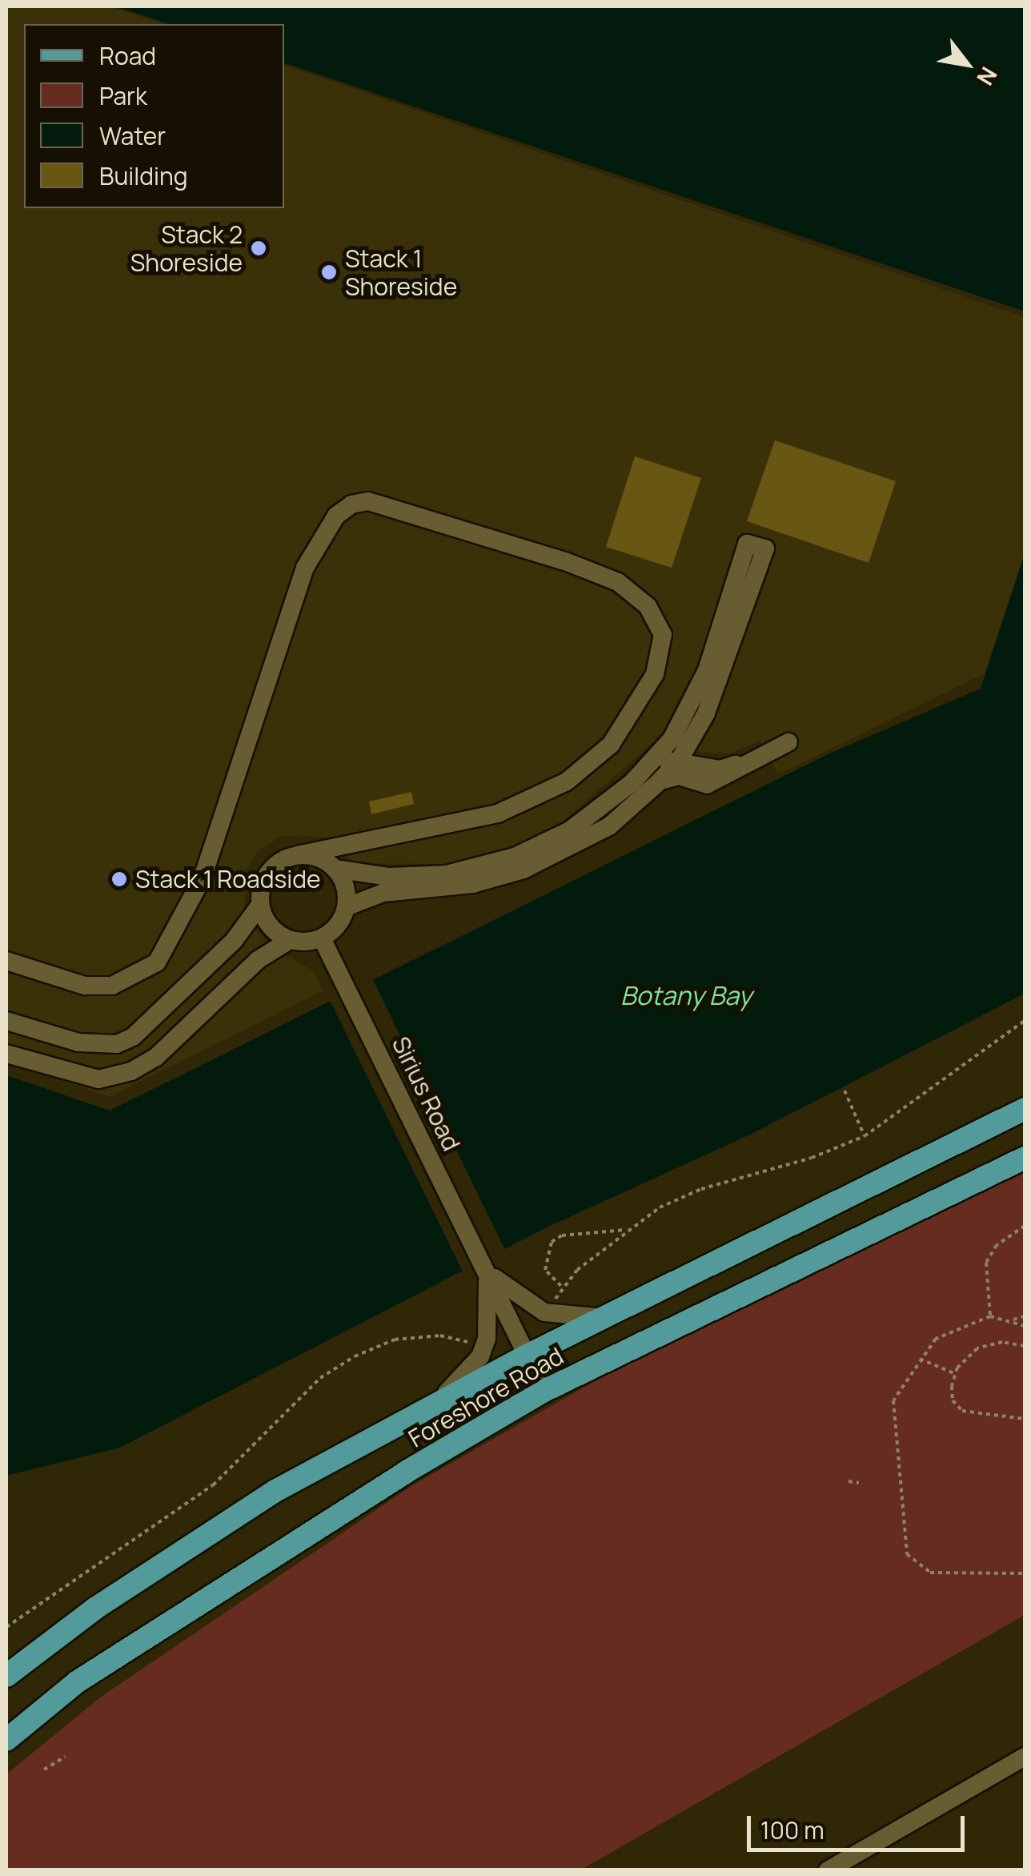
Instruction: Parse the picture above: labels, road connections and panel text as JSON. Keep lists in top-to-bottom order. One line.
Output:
{"streets":{"main road":["Foreshore Road"],"street":["Sirius Road"]},"crossings":[["Sirius Road","Foreshore Road"]],"water":["Botany Bay"],"places":["Stack 2 Shoreside","Stack 1 Shoreside","Stack 1 Roadside"],"legend":["Road","Park","Water","Building"],"scale_bar":"100 m","north":"bottom right"}
